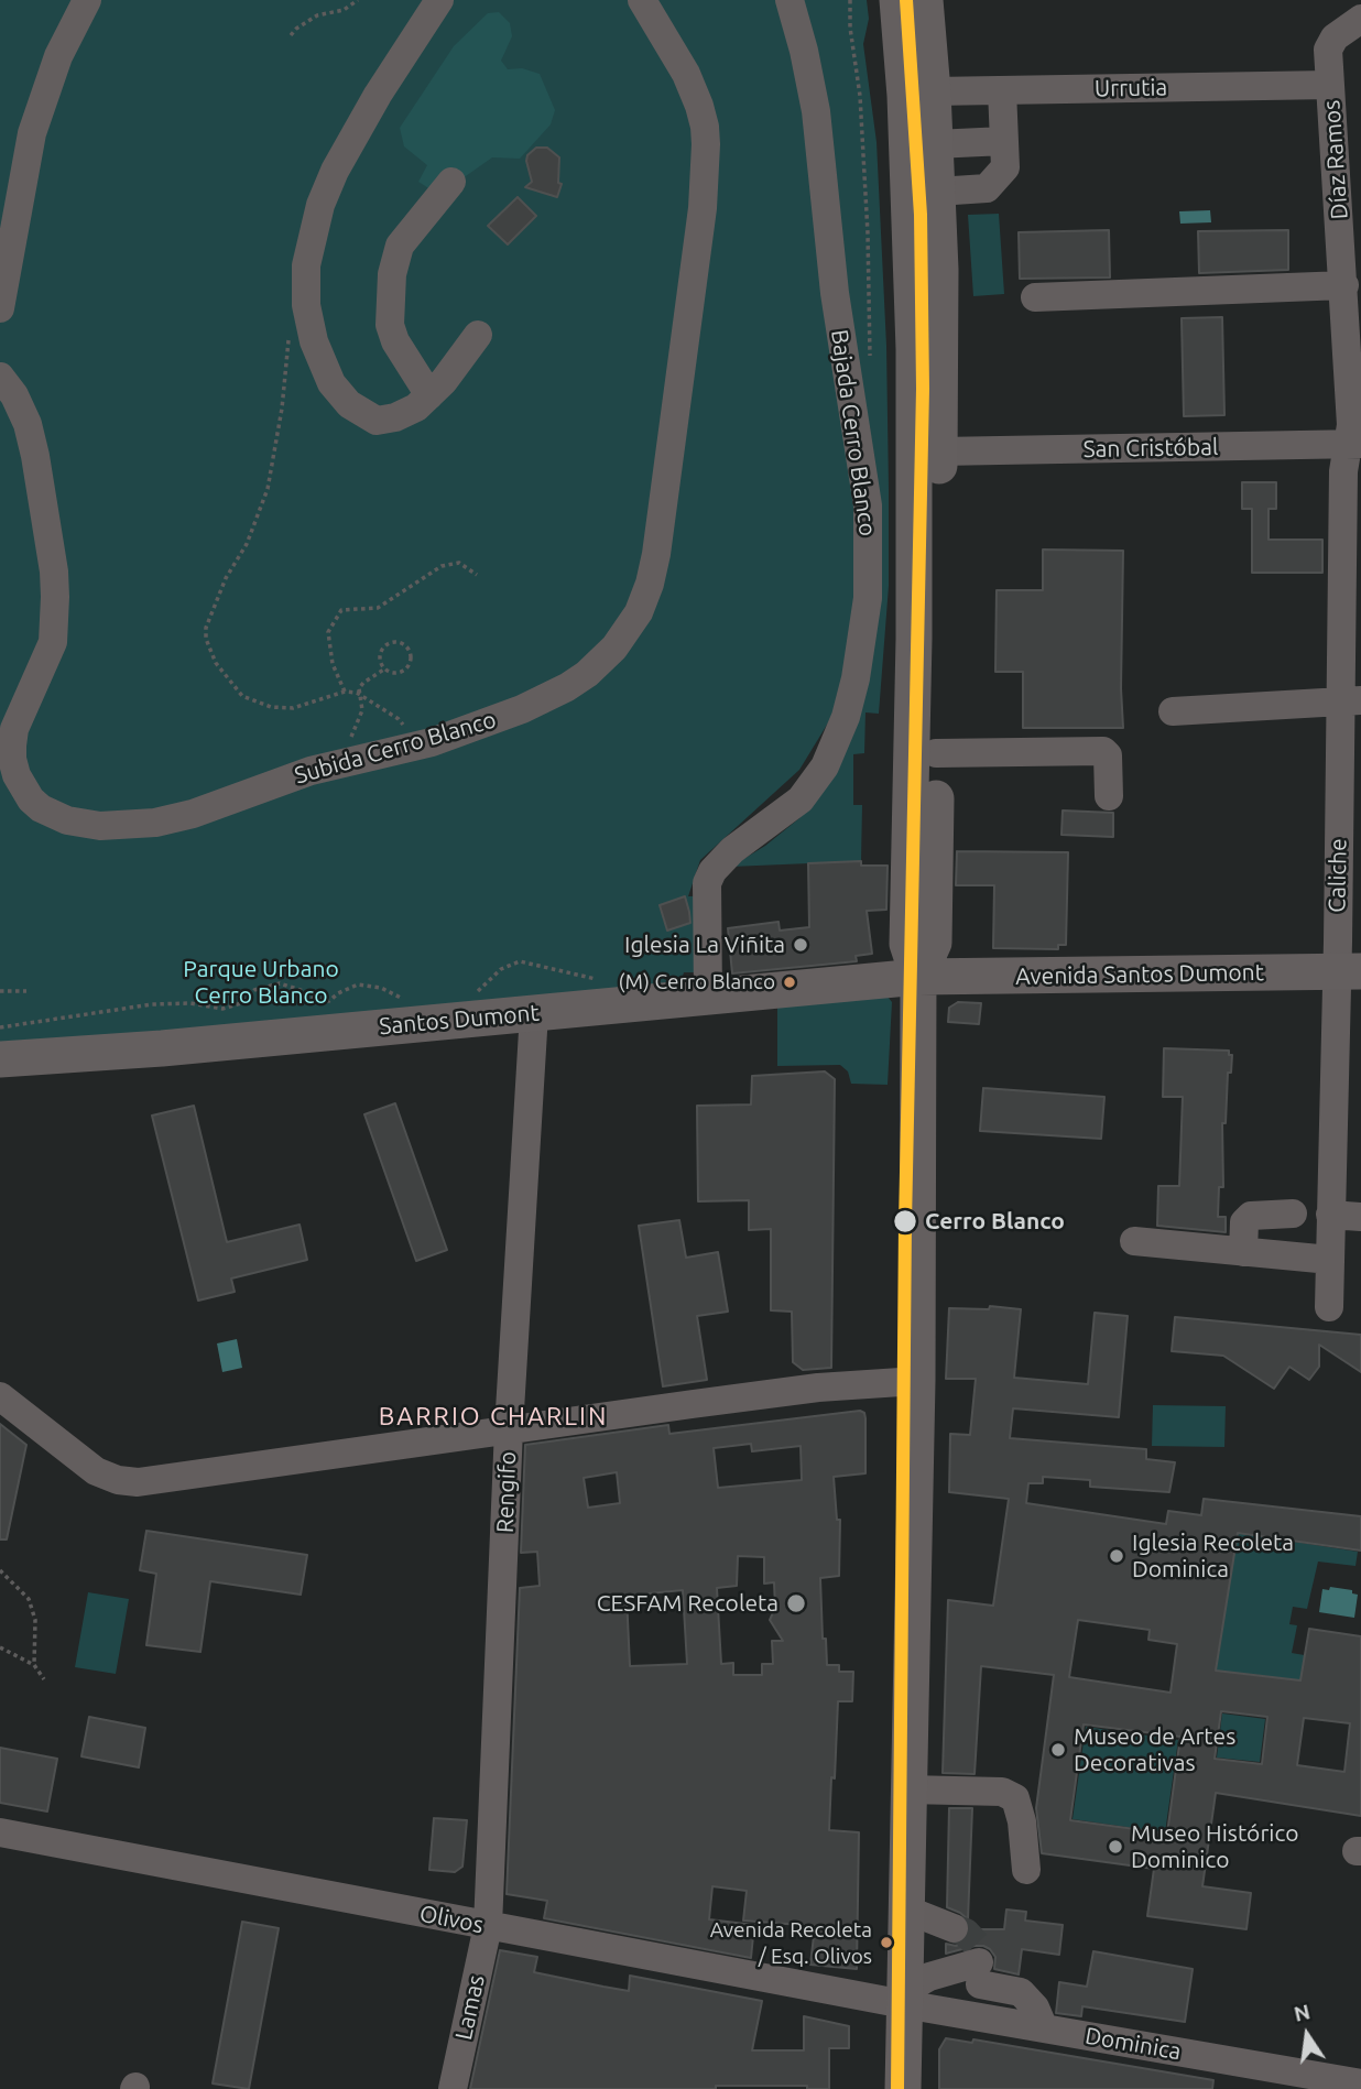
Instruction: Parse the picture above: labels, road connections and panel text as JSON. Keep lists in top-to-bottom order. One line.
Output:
{"streets":{"main road":["Avenida Santos Dumont","Santos Dumont"],"street":["Urrutia","Díaz Ramos","Bajada Cerro Blanco","San Cristóbal","Subida Cerro Blanco","Caliche","Rengifo","Olivos","Lamas","Dominica"]},"crossings":[["Urrutia","Díaz Ramos"],["Díaz Ramos","San Cristóbal"],["Díaz Ramos","Caliche"],["Bajada Cerro Blanco","Santos Dumont"],["San Cristóbal","Caliche"],["Caliche","Avenida Santos Dumont"],["Avenida Santos Dumont","Santos Dumont"],["Santos Dumont","Rengifo"],["Rengifo","Olivos"],["Rengifo","Lamas"],["Olivos","Lamas"],["Olivos","Dominica"]],"districts":["BARRIO CHARLIN"],"parks":["Parque Urbano Cerro Blanco"],"places":["Iglesia La Viñita","(M) Cerro Blanco","Cerro Blanco","Iglesia Recoleta Dominica","CESFAM Recoleta","Museo de Artes Decorativas","Museo Histórico Dominico","Avenida Recoleta / Esq. Olivos"],"north":"top"}
